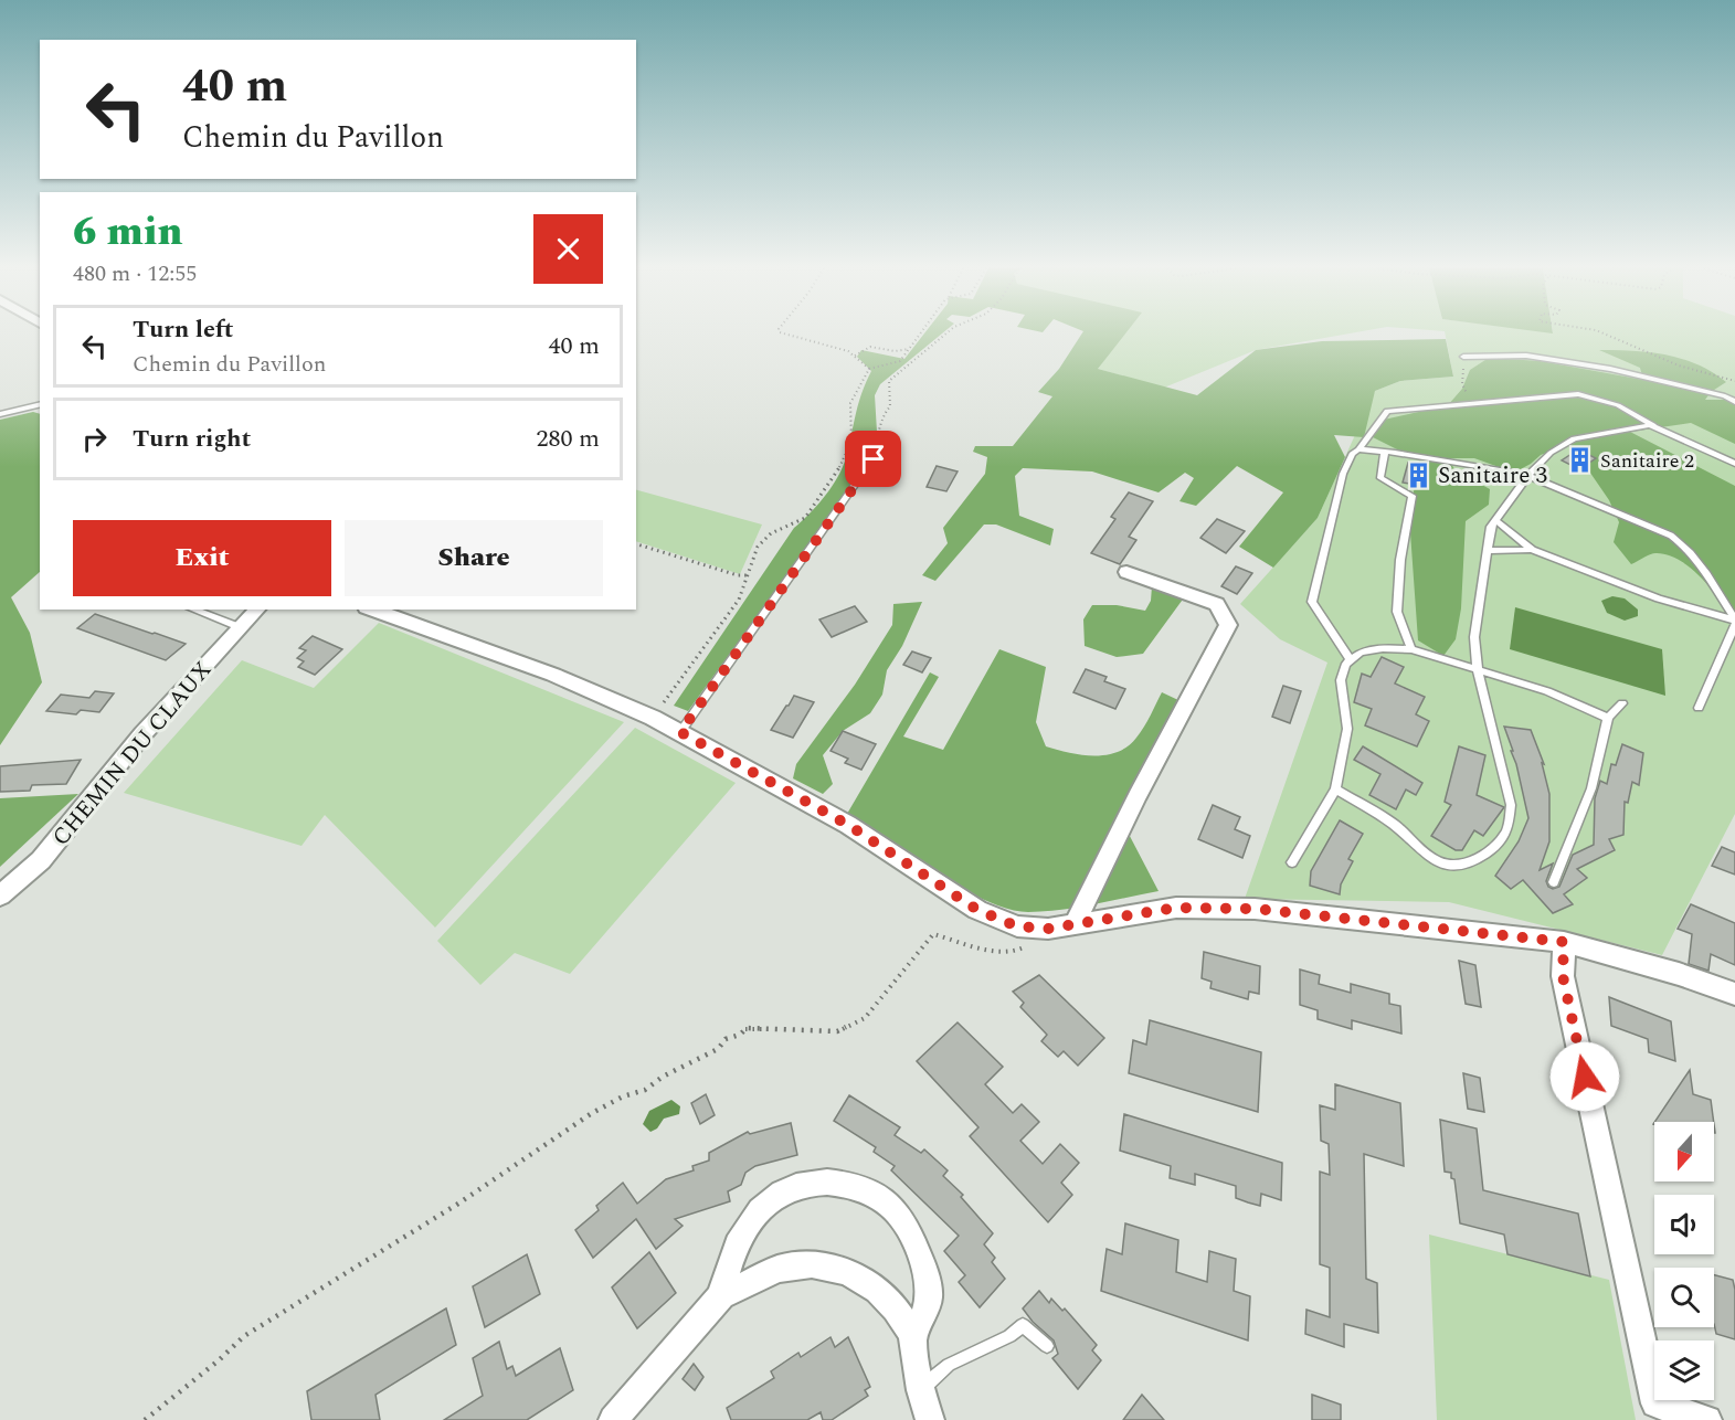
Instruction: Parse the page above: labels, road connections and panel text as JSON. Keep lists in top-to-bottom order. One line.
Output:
{"streets":{"street":["CHEMIN DU CLAUX"]},"places":{"building":["Sanitaire 2","Sanitaire 3"]},"north":"bottom","page":{"turn":["40 m","Chemin du Pavillon"],"heading":["6 min","480 m · 12:55"],"list":[{"name":"Turn left","note":"Chemin du Pavillon","value":"40 m"},{"name":"Turn right","value":"280 m"}],"buttons":["Exit","Share"]}}
